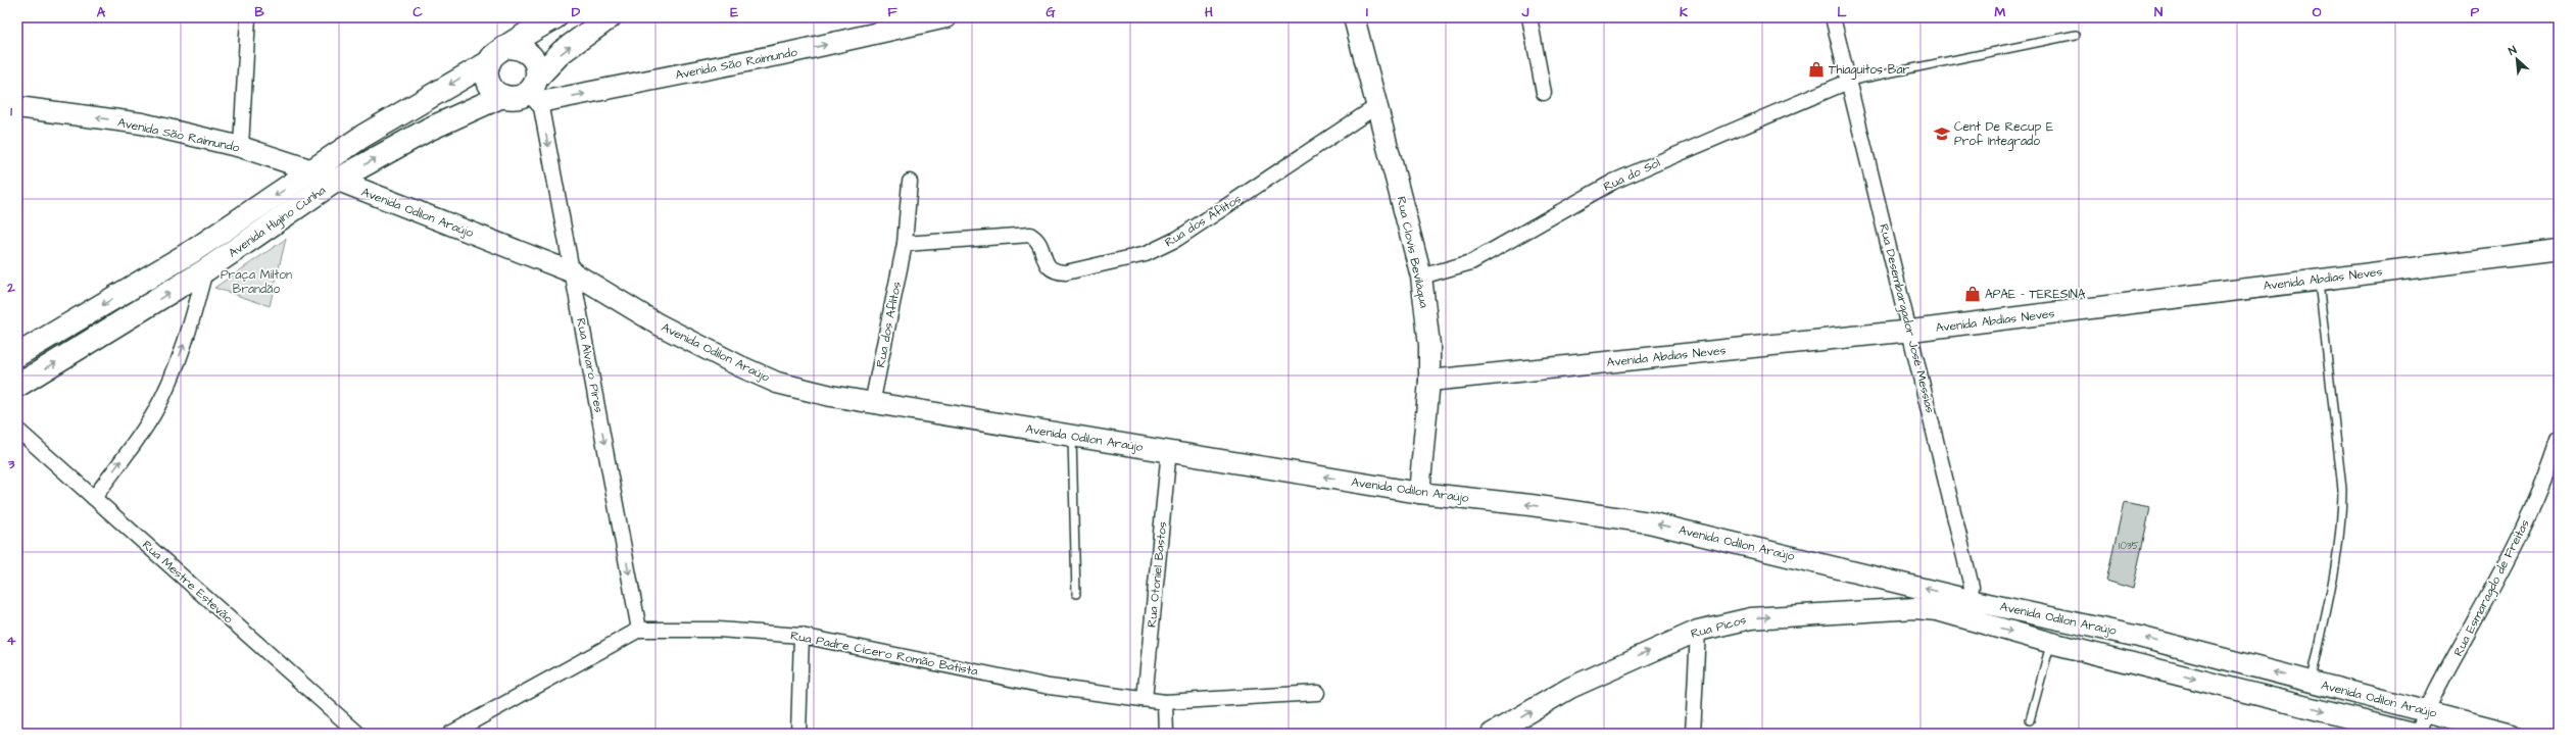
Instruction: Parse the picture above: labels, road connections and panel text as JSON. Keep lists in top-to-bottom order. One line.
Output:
{"streets":{"main road":["Avenida São Raimundo","Avenida Odilon Araújo","Avenida Higino Cunha","Rua Clovis Beviláqua","Avenida Abdias Neves","Rua Picos"],"street":["Rua do Sol","Rua dos Aflitos","Rua Desembargador José Messias","Rua Alvaro Pires","Rua Otoniel Bastos","Rua Mestre Estevão","Rua Esmaragdo de Freitas","Rua Padre Cicero Romão Batista"]},"crossings":[["Avenida São Raimundo","Avenida Odilon Araújo"],["Avenida São Raimundo","Avenida Higino Cunha"],["Avenida São Raimundo","Rua Alvaro Pires"],["Rua do Sol","Rua Clovis Beviláqua"],["Rua do Sol","Rua Desembargador José Messias"],["Avenida Odilon Araújo","Rua dos Aflitos"],["Avenida Odilon Araújo","Avenida Higino Cunha"],["Avenida Odilon Araújo","Rua Clovis Beviláqua"],["Avenida Odilon Araújo","Rua Desembargador José Messias"],["Avenida Odilon Araújo","Rua Alvaro Pires"],["Avenida Odilon Araújo","Rua Otoniel Bastos"],["Avenida Odilon Araújo","Rua Esmaragdo de Freitas"],["Avenida Odilon Araújo","Rua Picos"],["Rua dos Aflitos","Rua Clovis Beviláqua"],["Avenida Higino Cunha","Rua Alvaro Pires"],["Rua Clovis Beviláqua","Avenida Abdias Neves"],["Avenida Abdias Neves","Rua Desembargador José Messias"],["Rua Desembargador José Messias","Rua Picos"],["Rua Alvaro Pires","Rua Padre Cicero Romão Batista"],["Rua Otoniel Bastos","Rua Padre Cicero Romão Batista"]],"one_way":["Rua Alvaro Pires","Rua Picos"],"parks":["Praça Milton Brandão"],"places":{"shop":["Thiaguitos Bar","APAE - TERESINA"],"school or university":["Cent De Recup E Prof Integrado"]},"house_numbers":["1035"],"north":"top left","grid":{"columns":["A","B","C","D","E","F","G","H","I","J","K","L","M","N","O","P"],"rows":["1","2","3","4"]}}
